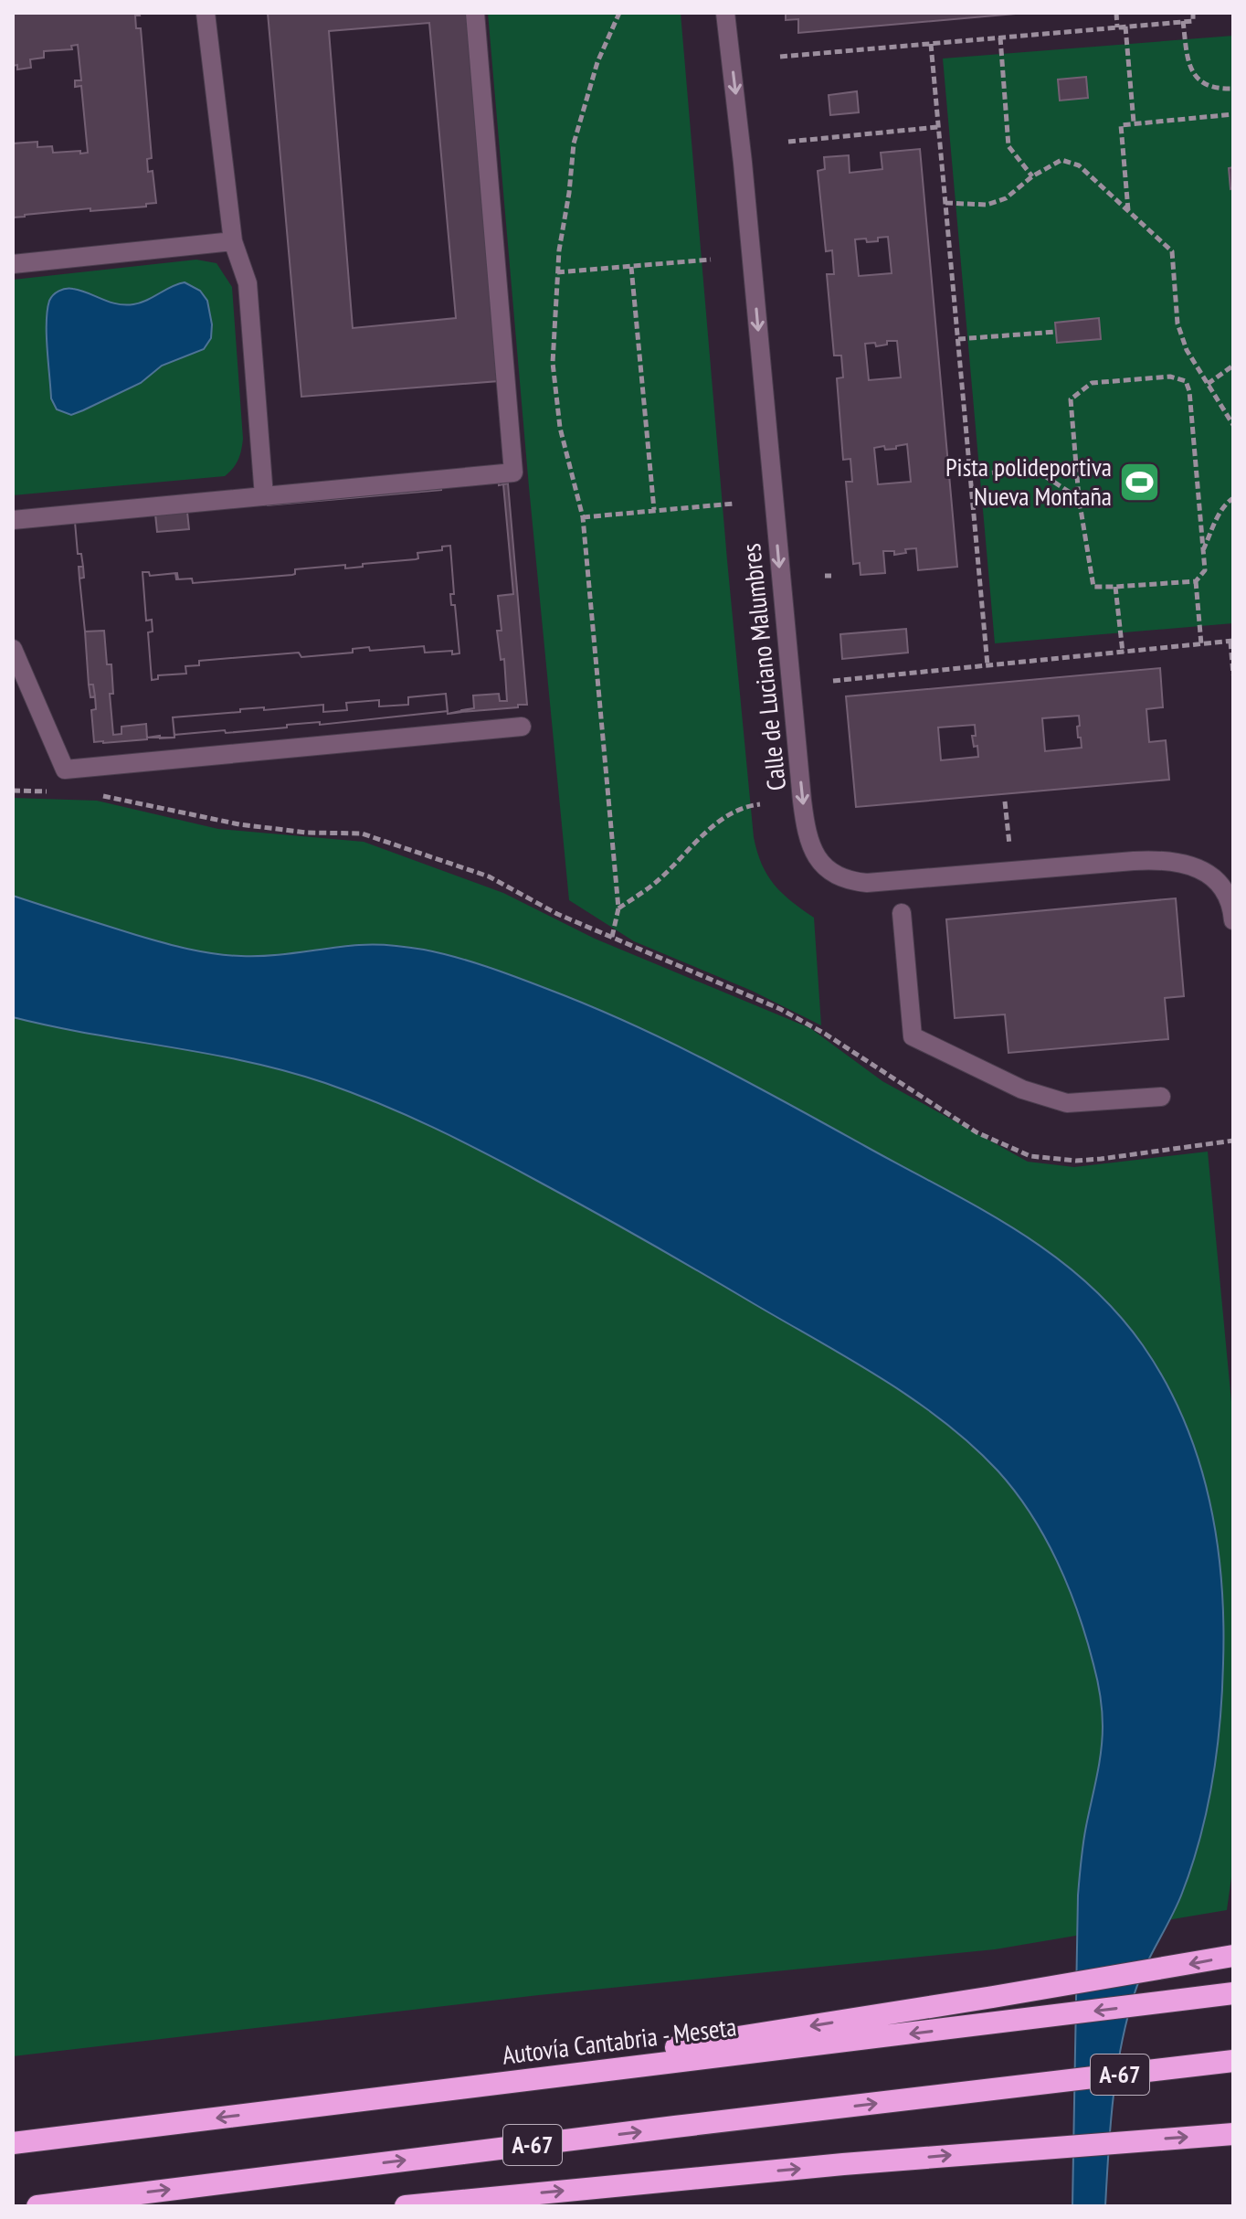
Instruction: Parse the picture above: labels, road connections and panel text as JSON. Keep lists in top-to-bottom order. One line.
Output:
{"streets":{"highway":["Autovía Cantabria - Meseta","A-67"],"street":["Calle de Luciano Malumbres"]},"one_way":["Calle de Luciano Malumbres"],"places":{"sports":["Pista polideportiva Nueva Montaña"]}}
